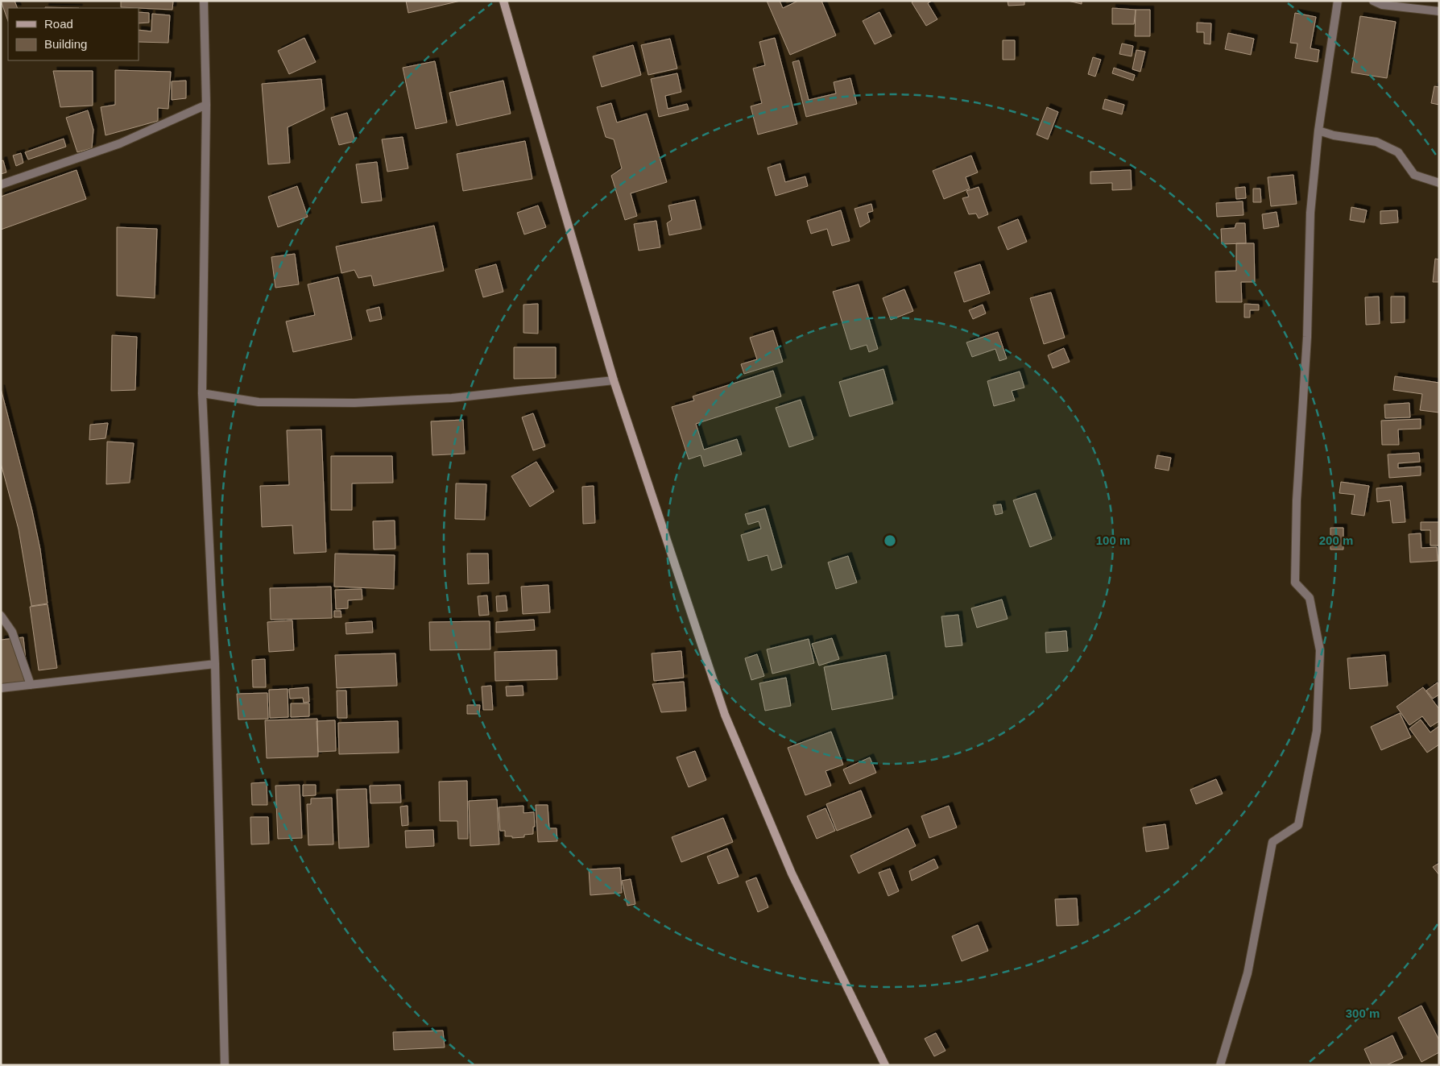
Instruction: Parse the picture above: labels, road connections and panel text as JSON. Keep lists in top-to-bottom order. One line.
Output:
{"legend":["Road","Building"],"rings":["100 m","200 m","300 m"]}
